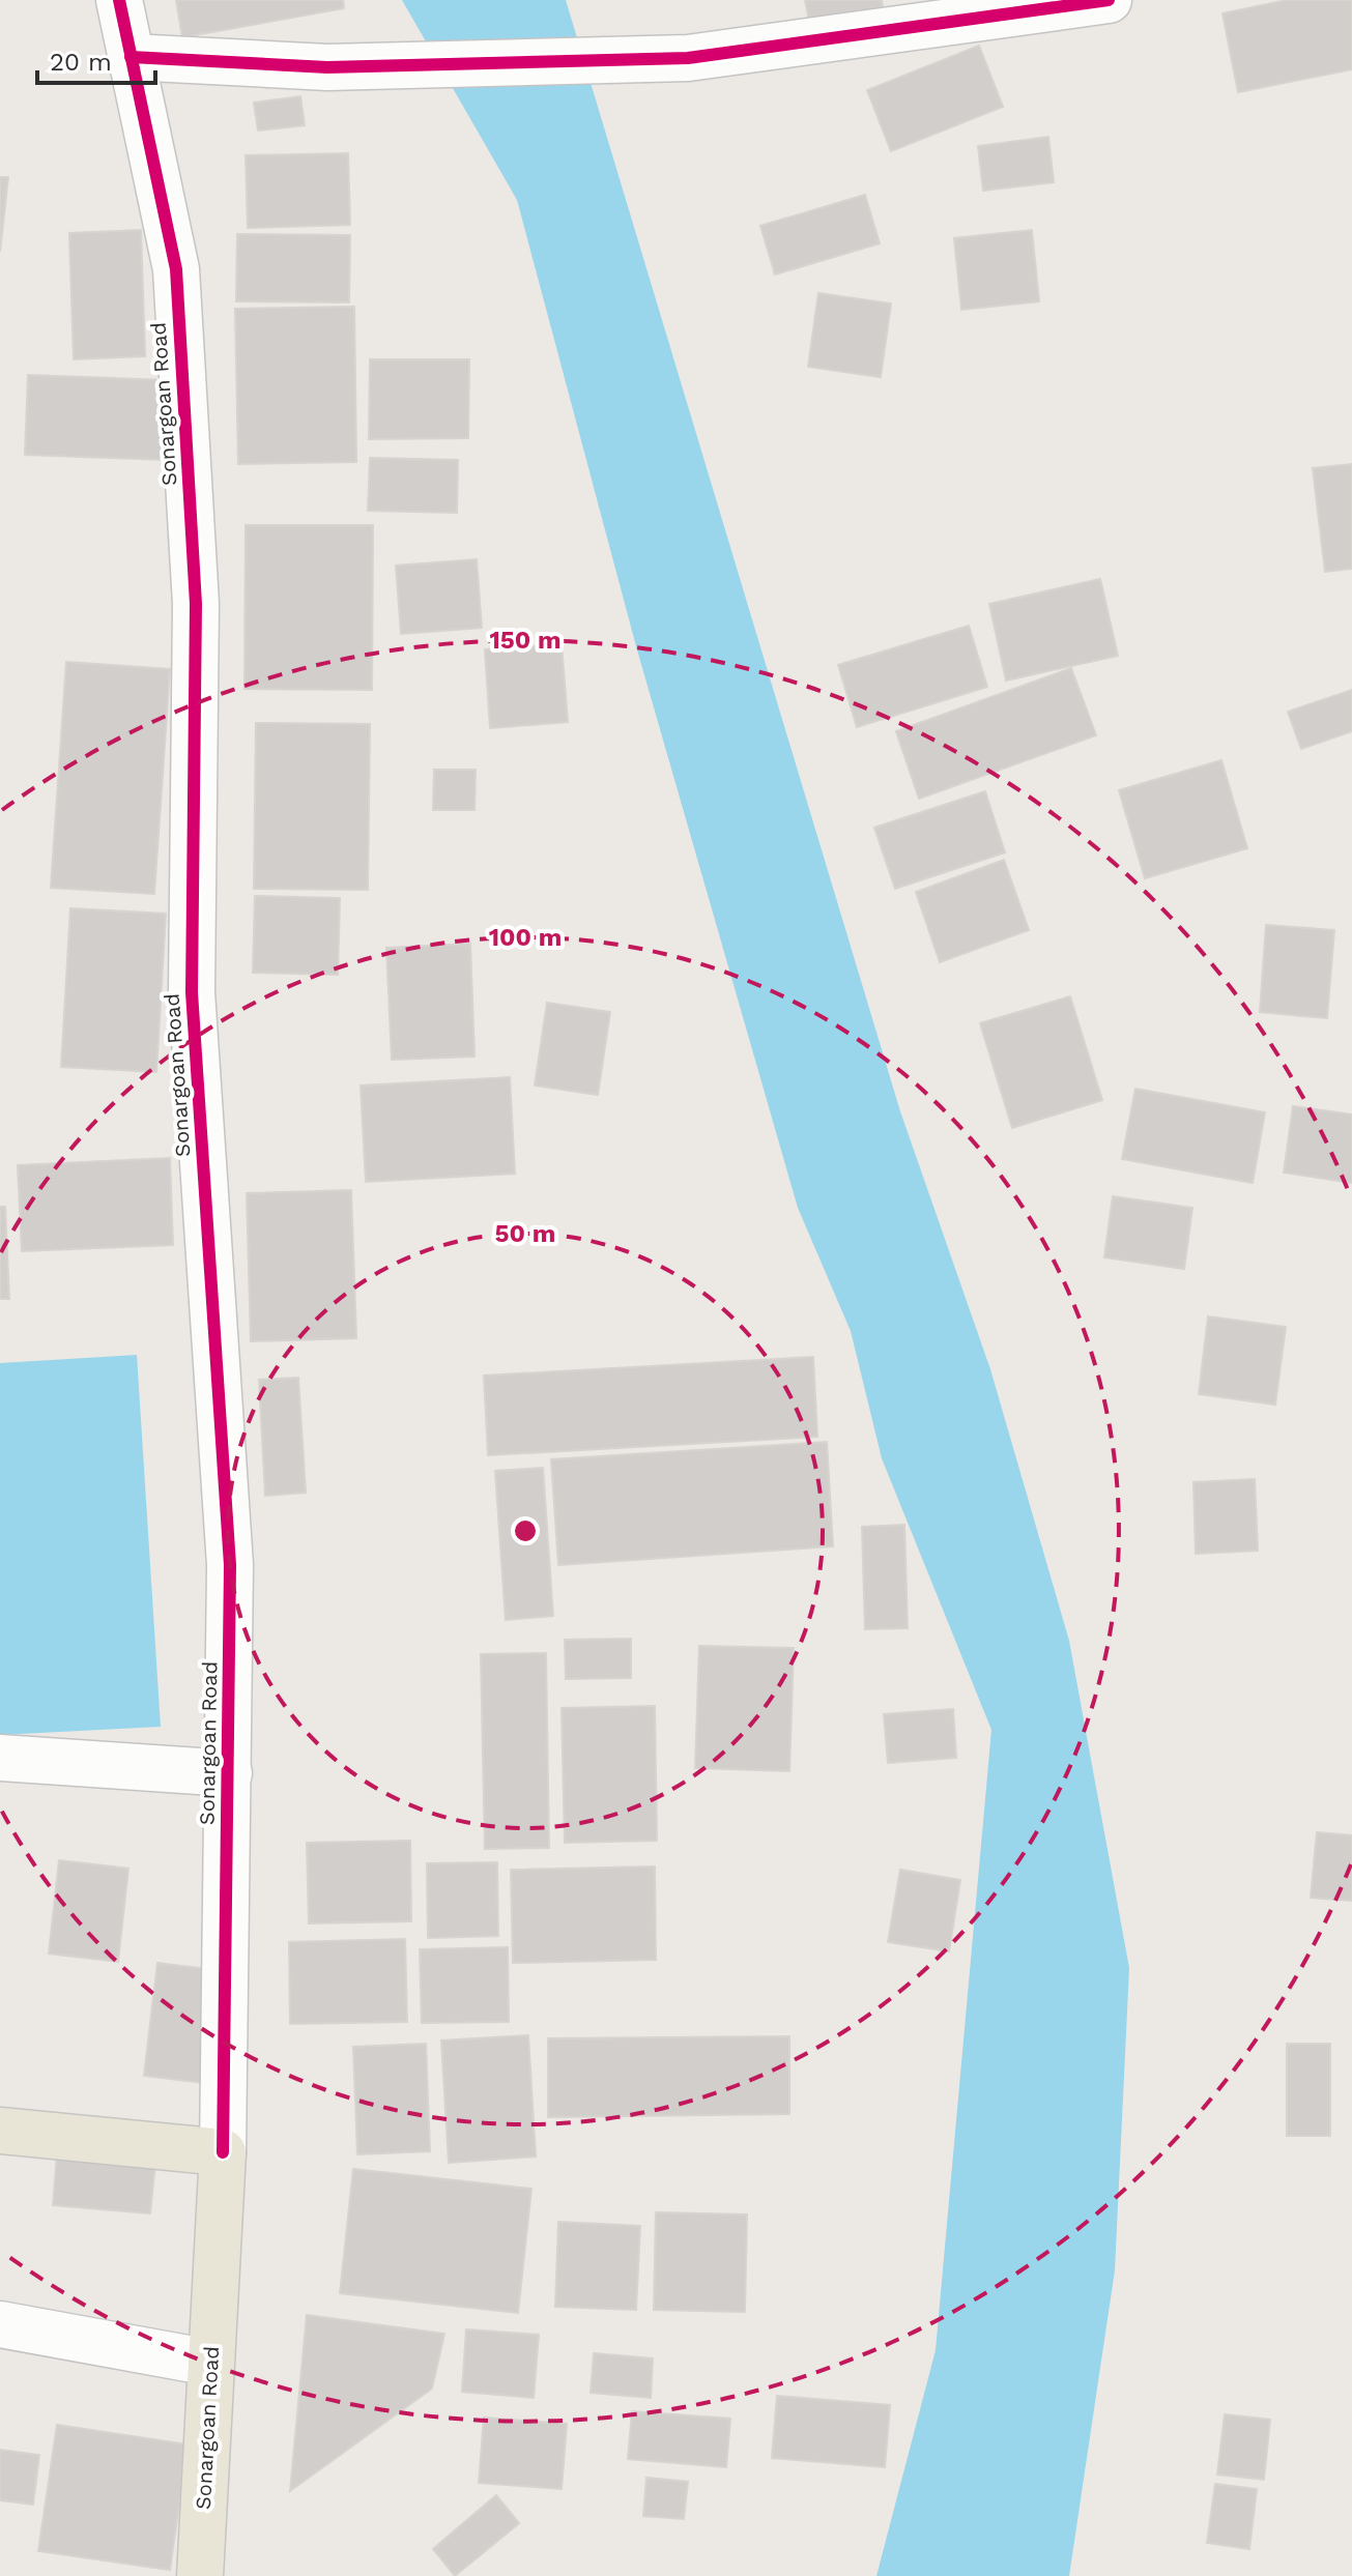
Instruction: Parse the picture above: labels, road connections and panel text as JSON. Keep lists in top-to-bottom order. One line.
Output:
{"streets":{"main road":["Sonargoan Road"]},"scale_bar":"20 m","rings":["150 m","100 m","50 m"]}
